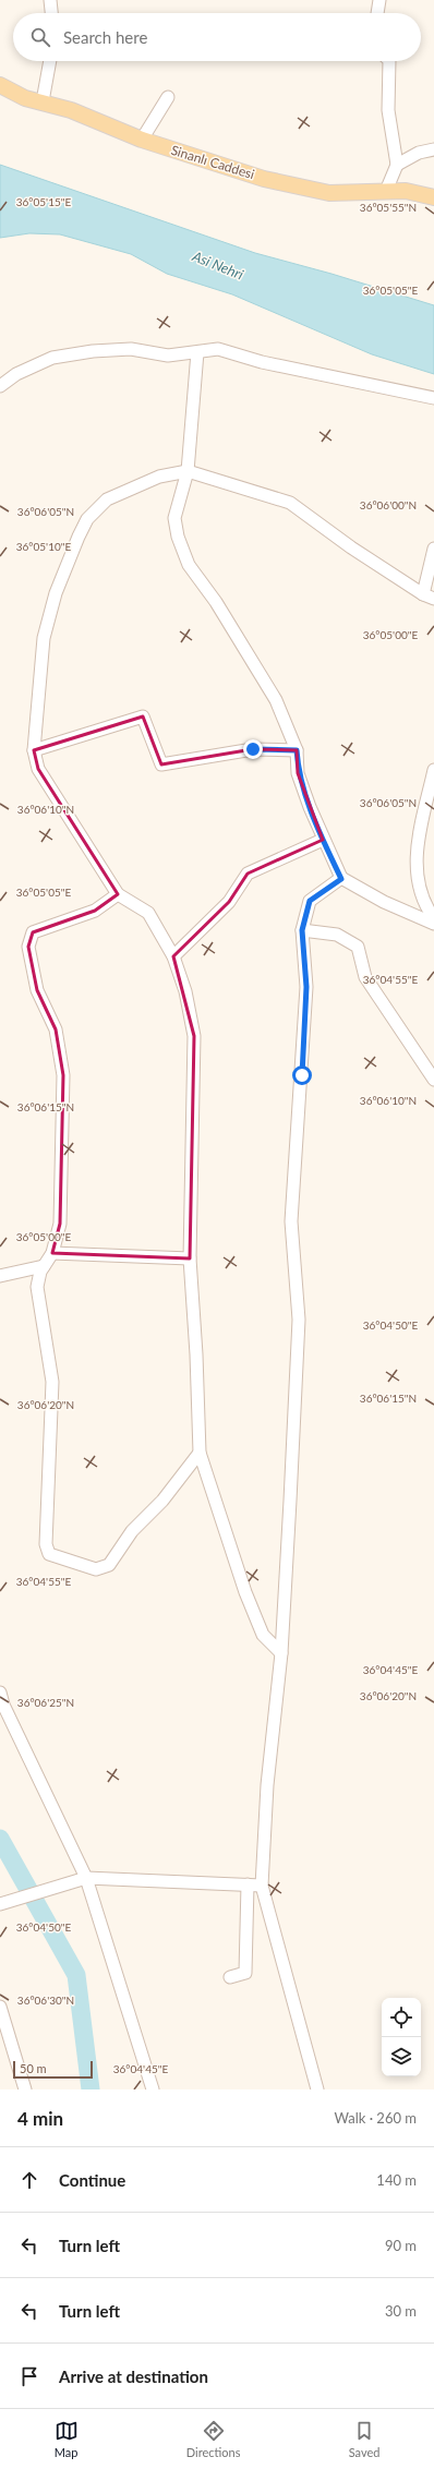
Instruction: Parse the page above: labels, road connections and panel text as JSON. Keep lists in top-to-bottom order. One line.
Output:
{"streets":{"main road":["Sinanlı Caddesi"]},"water":["Asi Nehri"],"scale_bar":"50 m","page":{"search":"Search here","scale":"50 m","heading":["4 min","Walk · 260 m"],"list":[["Continue","140 m"],["Turn left","90 m"],["Turn left","30 m"],"Arrive at destination"],"nav":["Map","Directions","Saved"]},"coordinates":["36°05'15\"E","36°05'55\"N","36°05'05\"E","36°06'00\"N","36°06'05\"N","36°05'10\"E","36°05'00\"E","36°06'10\"N","36°04'55\"E","36°06'15\"N","36°04'50\"E","36°06'20\"N","36°04'45\"E","36°06'25\"N","36°06'30\"N"]}
